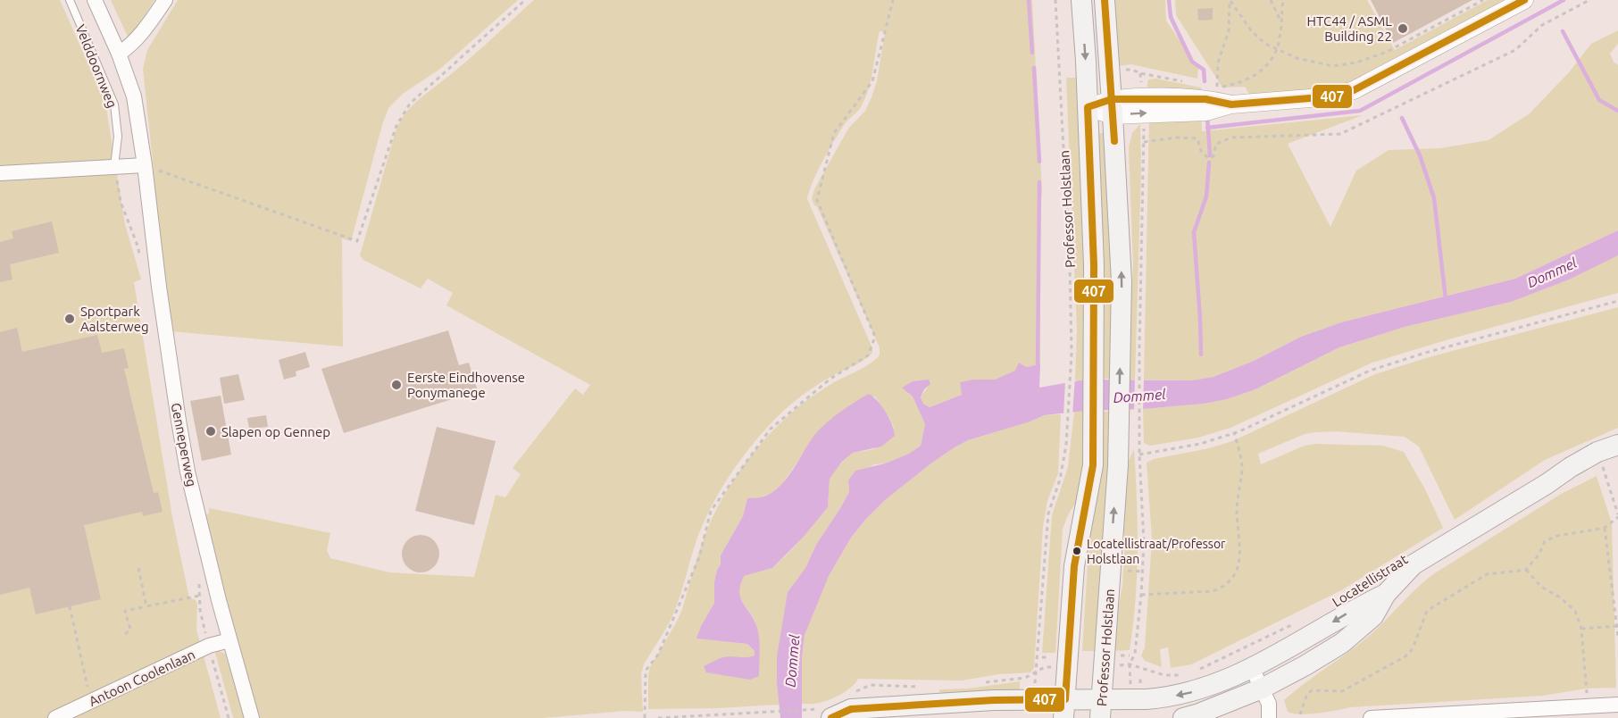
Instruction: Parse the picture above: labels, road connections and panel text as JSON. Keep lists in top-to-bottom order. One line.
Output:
{"streets":{"main road":["Professor Holstlaan","Locatellistraat"],"street":["Velddoornweg","Genneperweg","Antoon Coolenlaan"]},"crossings":[["Velddoornweg","Genneperweg"],["Professor Holstlaan","Locatellistraat"],["Genneperweg","Antoon Coolenlaan"]],"water":["Dommel"],"places":["HTC44 / ASML Building 22","Sportpark Aalsterweg","Eerste Eindhovense Ponymanege","Slapen op Gennep","Locatellistraat/Professor Holstlaan"],"lines":["transit line 407"]}
